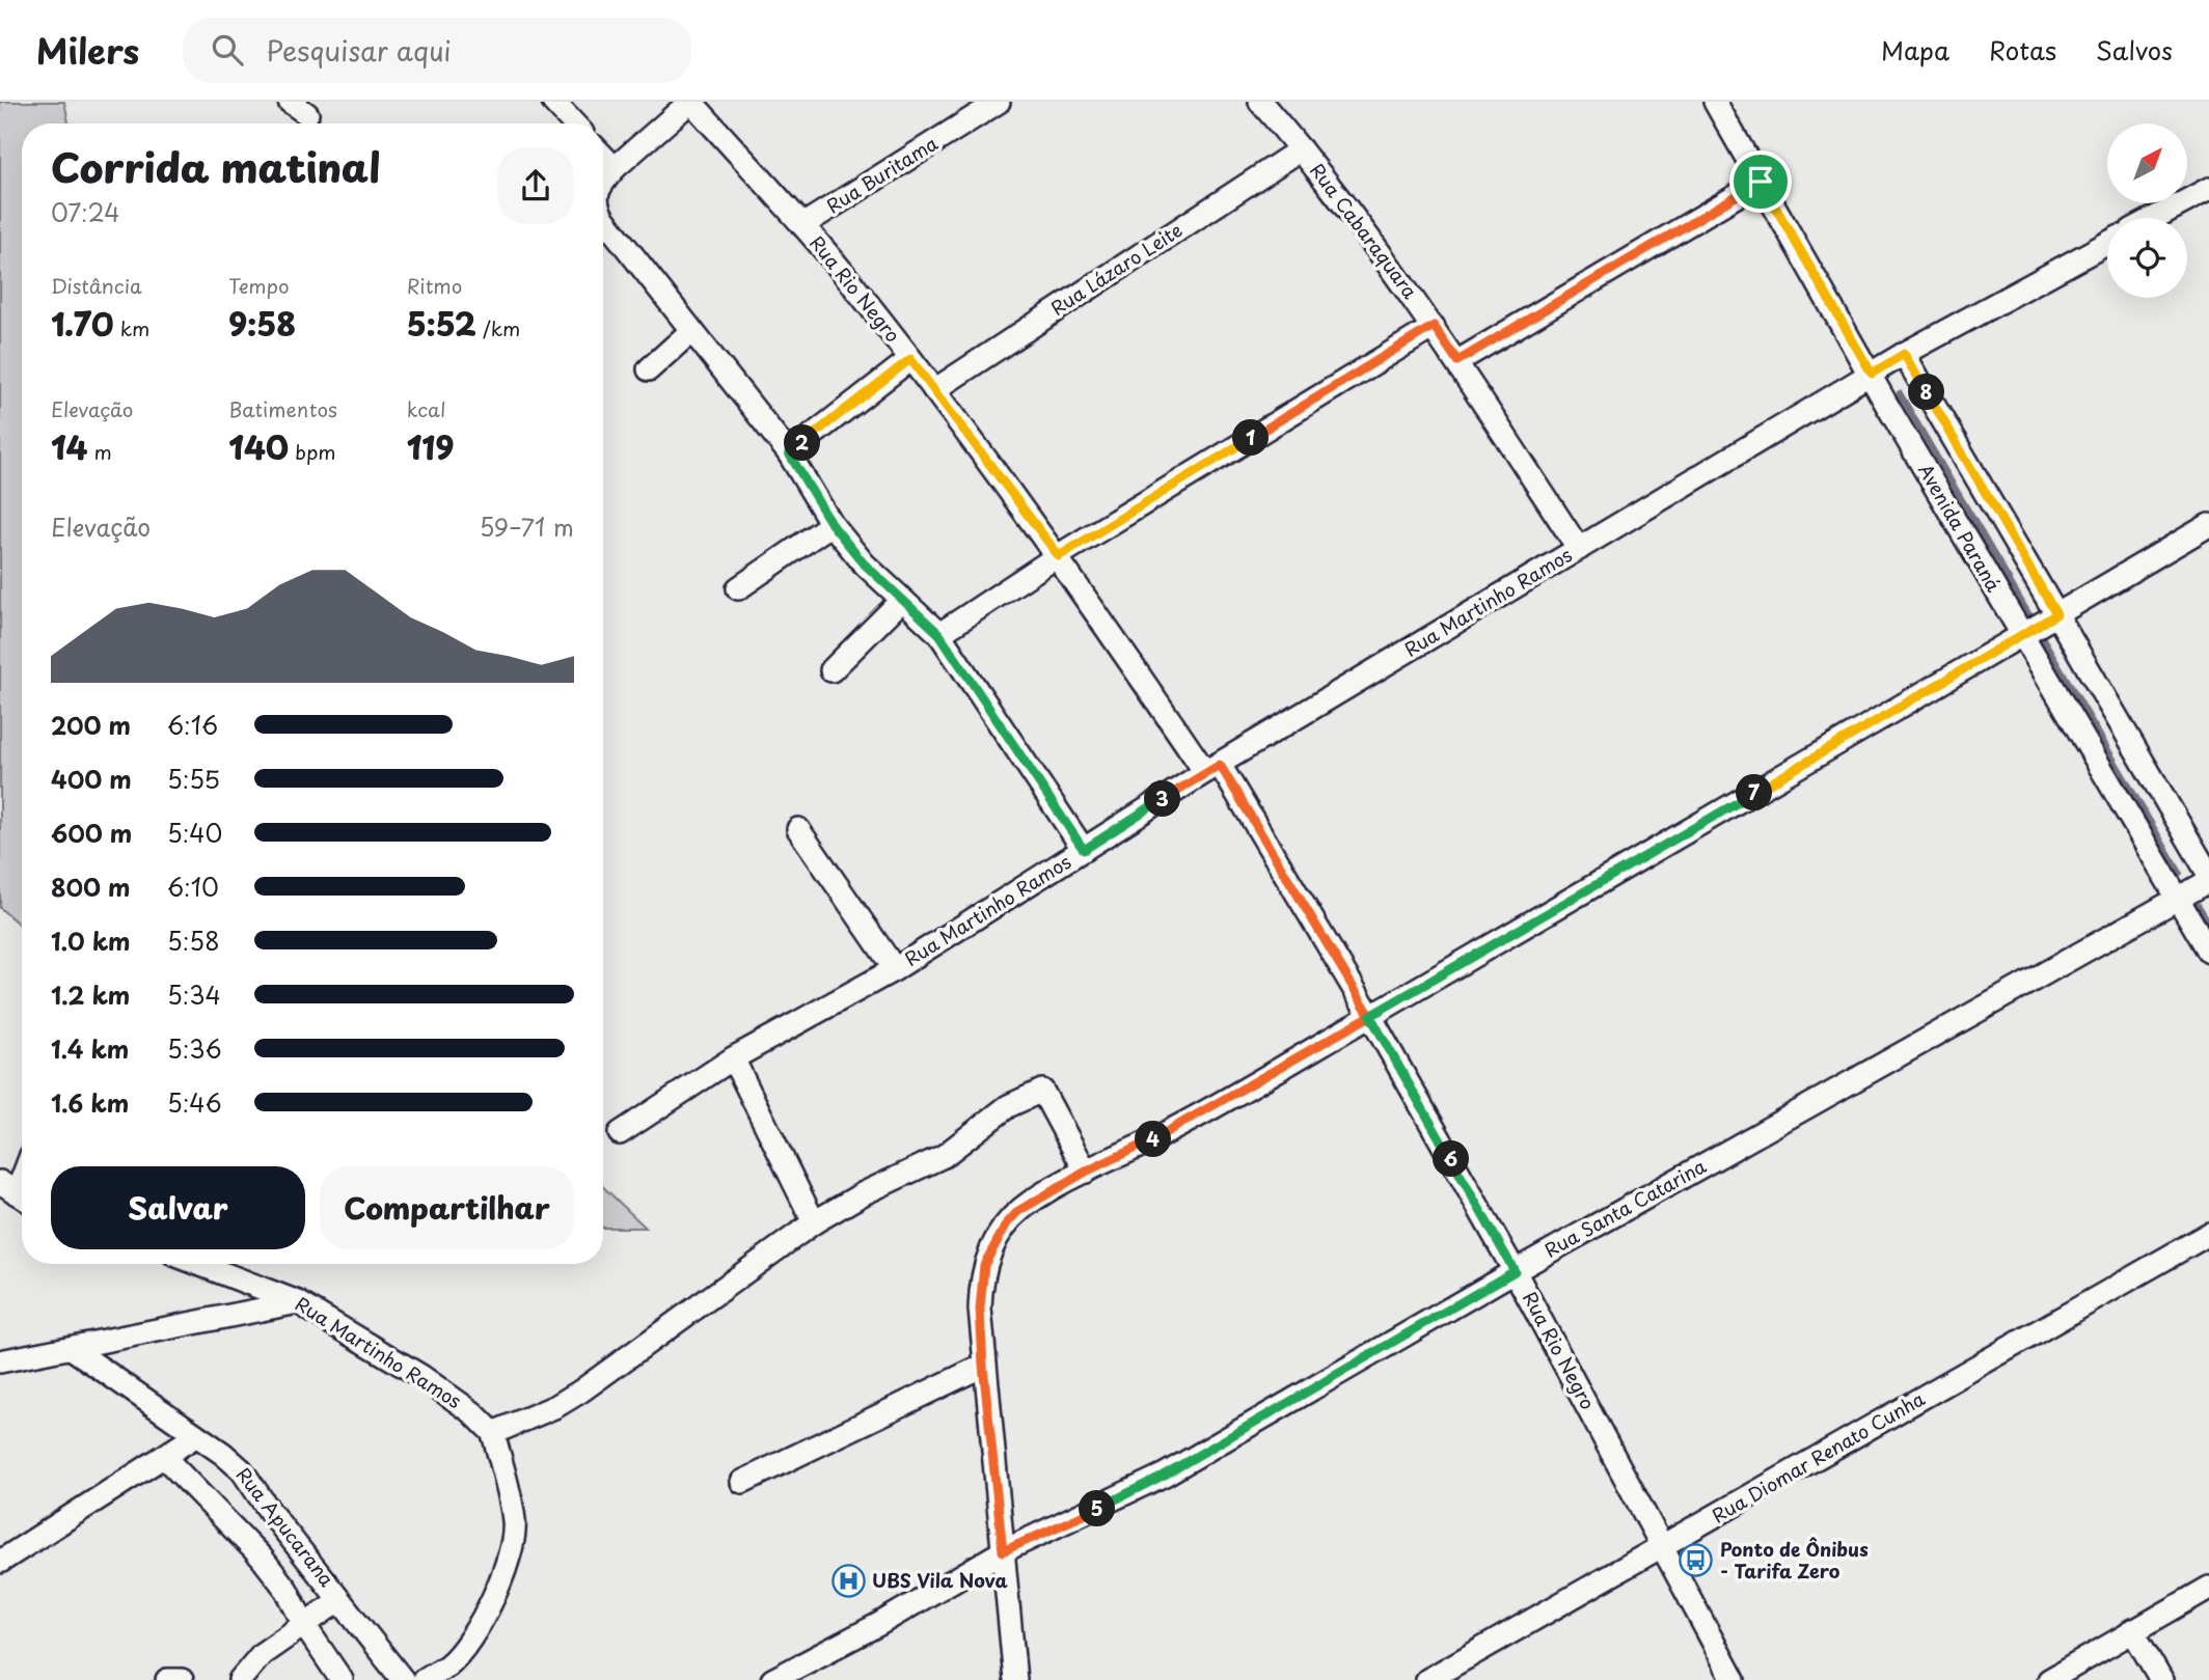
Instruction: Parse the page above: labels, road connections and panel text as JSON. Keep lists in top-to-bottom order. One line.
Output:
{"streets":{"street":["Rua Buritama","Rua Cabaraquara","Rua Lázaro Leite","Rua Rio Negro","Avenida Paraná","Rua Martinho Ramos","Rua Santa Catarina","Rua Diomar Renato Cunha","Rua Apucarana"]},"crossings":[["Rua Buritama","Rua Rio Negro"],["Rua Cabaraquara","Rua Lázaro Leite"],["Rua Cabaraquara","Rua Martinho Ramos"],["Rua Lázaro Leite","Rua Rio Negro"],["Rua Rio Negro","Rua Martinho Ramos"],["Rua Rio Negro","Rua Santa Catarina"],["Rua Rio Negro","Rua Diomar Renato Cunha"],["Avenida Paraná","Rua Martinho Ramos"],["Avenida Paraná","Rua Santa Catarina"]],"places":{"bus stop":["Ponto de Ônibus - Tarifa Zero"],"hospital":["UBS Vila Nova"]},"north":"top right","page":{"header":"Milers","search":"Pesquisar aqui","nav":["Mapa","Rotas","Salvos"],"heading":["Corrida matinal","07:24"],"stats":[["Distância","1.70 km"],["Tempo","9:58"],["Ritmo","5:52 /km"],["Elevação","14 m"],["Batimentos","140 bpm"],["kcal","119"]],"pins":["8","1","2","7","3","4","6","5"],"chart":["Elevação","59–71 m"],"list":[{"name":"200 m","note":"6:16"},{"name":"400 m","note":"5:55"},{"name":"600 m","note":"5:40"},{"name":"800 m","note":"6:10"},{"name":"1.0 km","note":"5:58"},{"name":"1.2 km","note":"5:34"},{"name":"1.4 km","note":"5:36"},{"name":"1.6 km","note":"5:46"}],"buttons":["Salvar","Compartilhar"]}}
